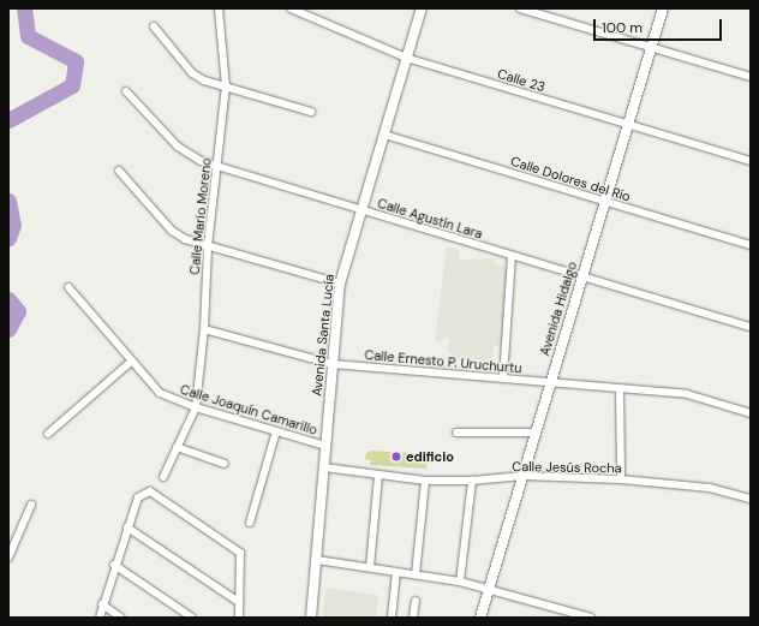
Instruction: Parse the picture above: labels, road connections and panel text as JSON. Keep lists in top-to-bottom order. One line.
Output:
{"streets":{"street":["Calle 23","Calle Dolores del Río","Calle Mario Moreno","Calle Agustín Lara","Avenida Hidalgo","Avenida Santa Lucía","Calle Ernesto P. Uruchurtu","Calle Joaquín Camarillo","Calle Jesús Rocha"]},"crossings":[["Calle 23","Avenida Hidalgo"],["Calle 23","Avenida Santa Lucía"],["Calle Dolores del Río","Avenida Hidalgo"],["Calle Dolores del Río","Avenida Santa Lucía"],["Calle Mario Moreno","Calle Agustín Lara"],["Calle Mario Moreno","Calle Ernesto P. Uruchurtu"],["Calle Mario Moreno","Calle Joaquín Camarillo"],["Calle Agustín Lara","Avenida Hidalgo"],["Calle Agustín Lara","Avenida Santa Lucía"],["Avenida Hidalgo","Calle Ernesto P. Uruchurtu"],["Avenida Hidalgo","Calle Jesús Rocha"],["Avenida Santa Lucía","Calle Ernesto P. Uruchurtu"],["Avenida Santa Lucía","Calle Joaquín Camarillo"],["Avenida Santa Lucía","Calle Jesús Rocha"]],"places":["edificio"],"scale_bar":"100 m"}
